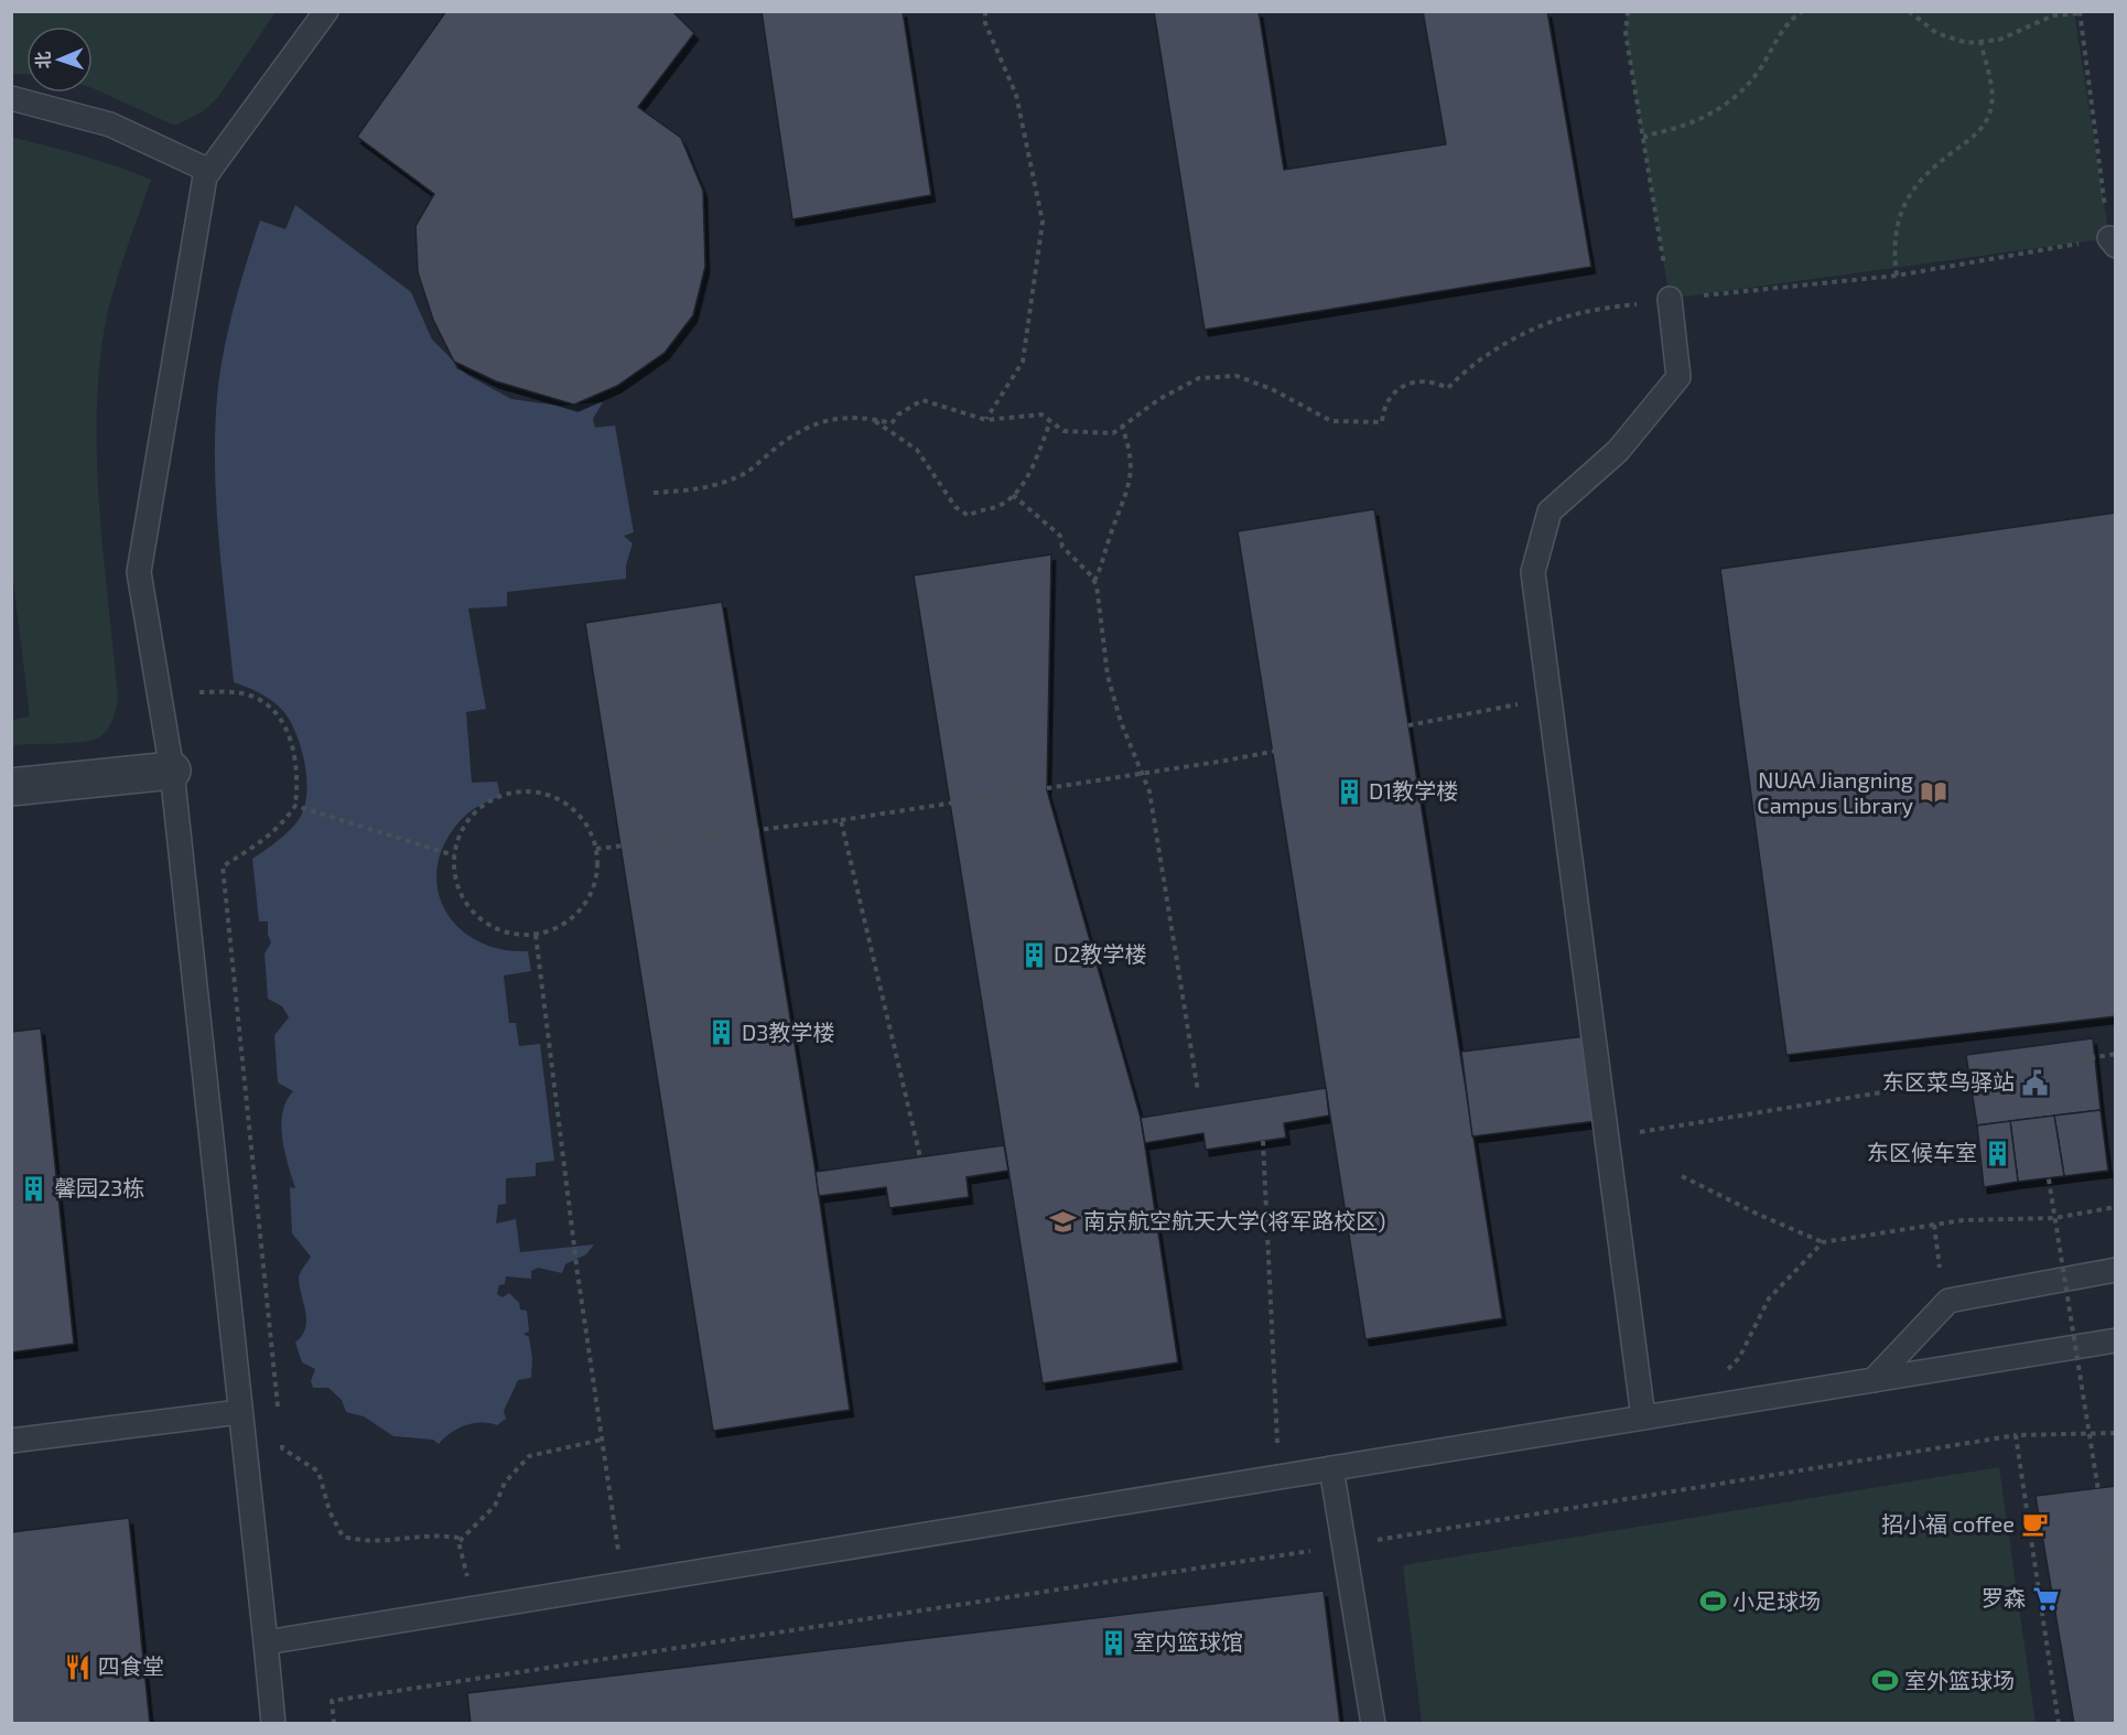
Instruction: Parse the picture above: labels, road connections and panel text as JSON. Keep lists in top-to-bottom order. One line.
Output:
{"places":{"building":["D1教学楼","D2教学楼","D3教学楼","东区候车室","馨园23栋","室内篮球馆"],"library":["NUAA Jiangning Campus Library"],"public building":["东区菜鸟驿站"],"school or university":["南京航空航天大学(将军路校区)"],"cafe":["招小福 coffee"],"supermarket":["罗森"],"sports":["小足球场","室外篮球场"],"restaurant":["四食堂"]},"north":"left"}
